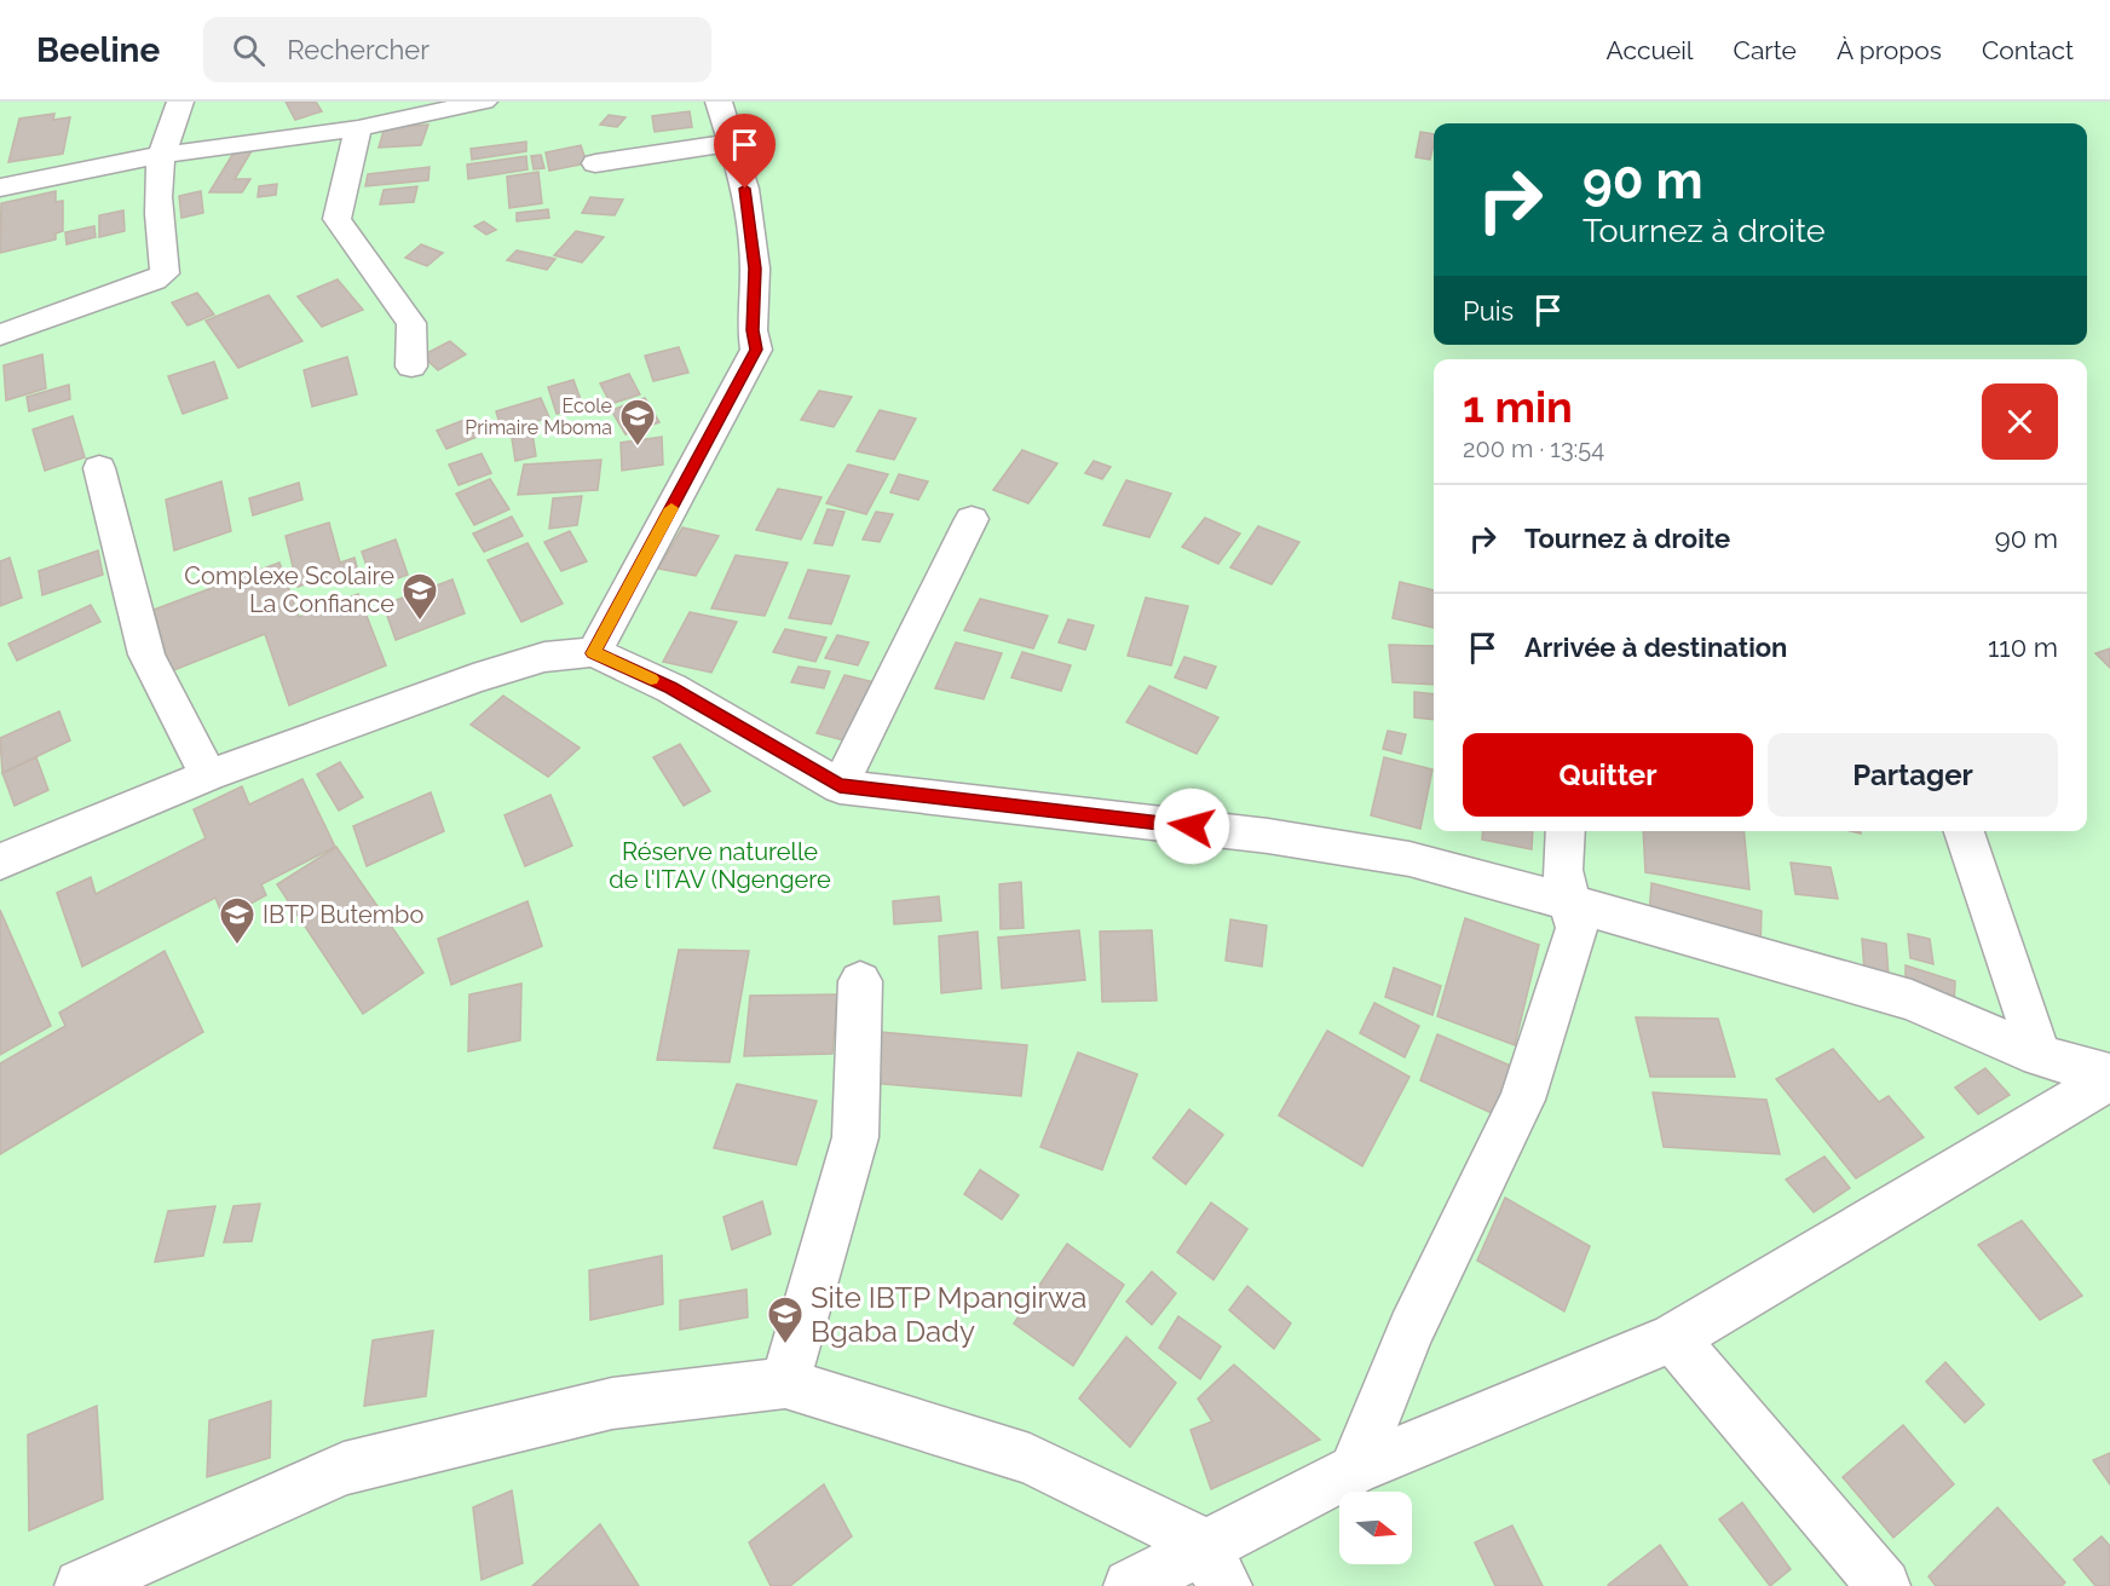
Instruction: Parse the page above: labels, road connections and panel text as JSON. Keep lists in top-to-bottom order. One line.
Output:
{"parks":["Réserve naturelle de l'ITAV (Ngengere"],"places":{"school or university":["Ecole Primaire Mboma","Complexe Scolaire La Confiance","IBTP Butembo","Site IBTP Mpangirwa Bgaba Dady"]},"north":"right","page":{"header":"Beeline","search":"Rechercher","nav":["Accueil","Carte","À propos","Contact"],"turn":["90 m","Tournez à droite"],"then":"Puis","heading":["1 min","200 m · 13:54"],"list":[{"name":"Tournez à droite","value":"90 m"},{"name":"Arrivée à destination","value":"110 m"}],"buttons":["Quitter","Partager"]}}
